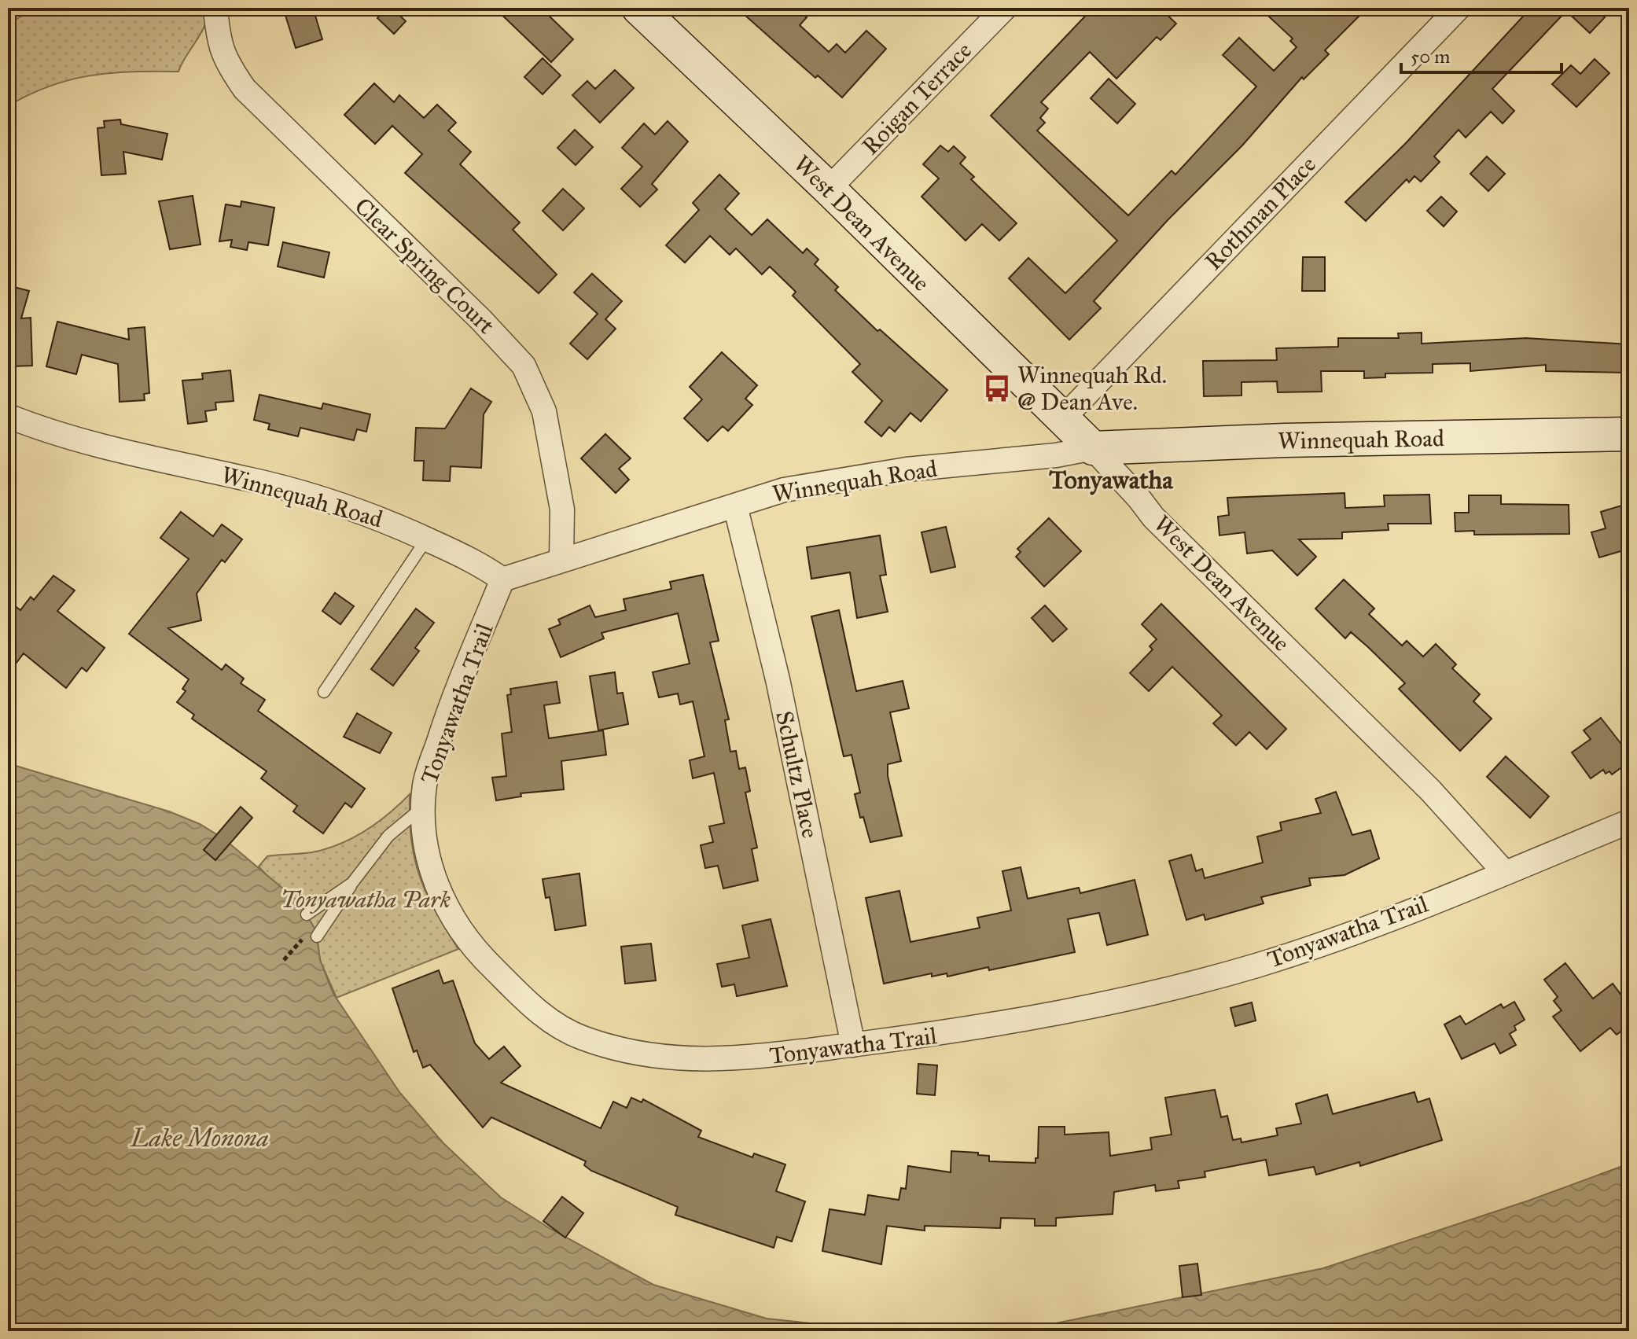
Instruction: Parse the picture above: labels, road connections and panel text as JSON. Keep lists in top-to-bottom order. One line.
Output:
{"streets":{"street":["Roigan Terrace","Rothman Place","West Dean Avenue","Clear Spring Court","Winnequah Road","Tonyawatha Trail","Schultz Place"]},"crossings":[["Roigan Terrace","West Dean Avenue"],["Rothman Place","West Dean Avenue"],["West Dean Avenue","Winnequah Road"],["West Dean Avenue","Tonyawatha Trail"],["Clear Spring Court","Winnequah Road"],["Winnequah Road","Tonyawatha Trail"],["Winnequah Road","Schultz Place"],["Tonyawatha Trail","Schultz Place"]],"districts":["Tonyawatha"],"water":["Lake Monona"],"parks":["Tonyawatha Park"],"places":{"bus stop":["Winnequah Rd. @ Dean Ave."]},"scale_bar":"50 m"}
